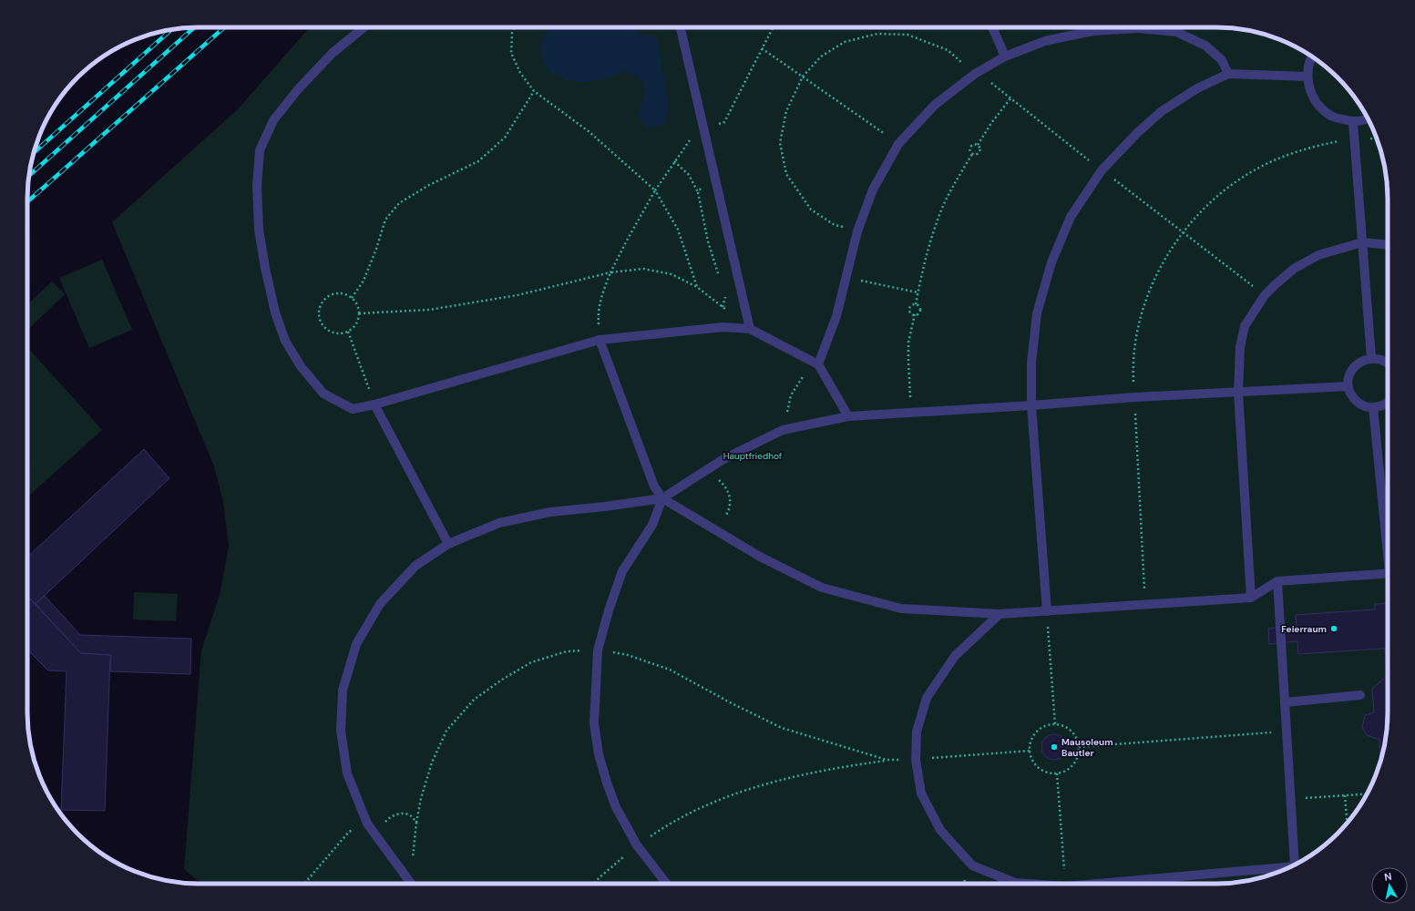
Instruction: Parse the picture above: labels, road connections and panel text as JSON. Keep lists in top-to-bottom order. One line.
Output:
{"parks":["Hauptfriedhof"],"places":["Feierraum","Mausoleum Bautler"],"north":"top"}
